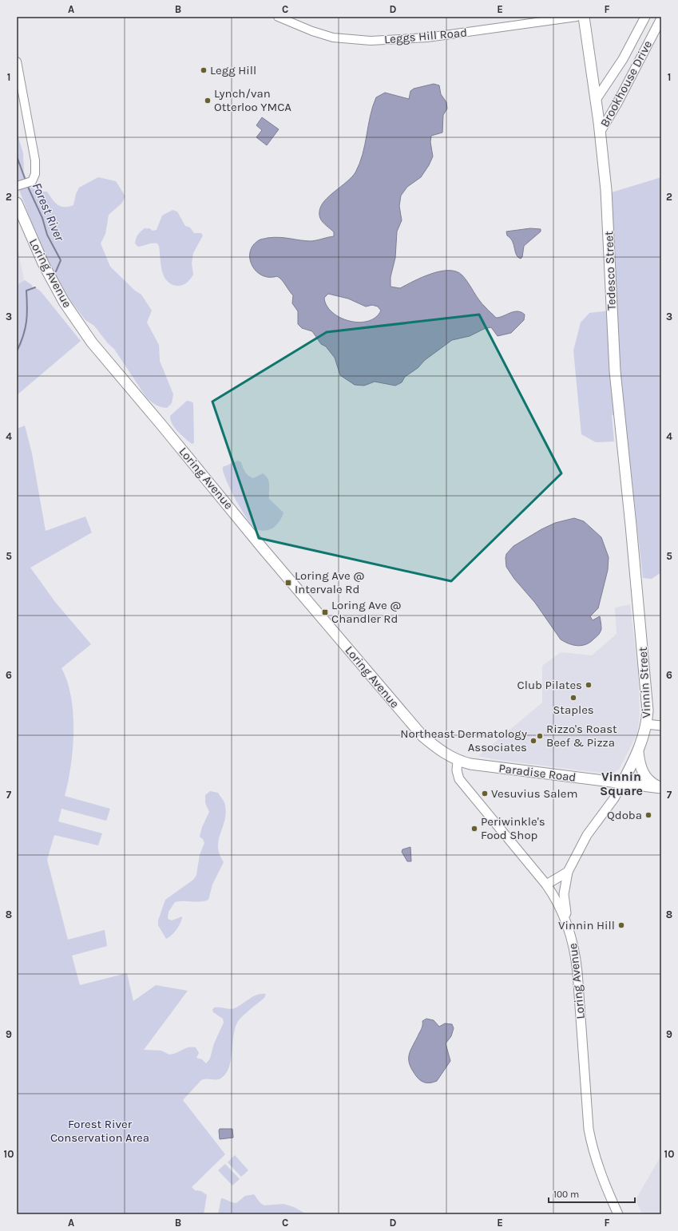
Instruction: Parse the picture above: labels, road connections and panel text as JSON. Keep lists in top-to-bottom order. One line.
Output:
{"streets":{"main road":["Brookhouse Drive","Tedesco Street","Loring Avenue","Vinnin Street","Paradise Road"],"street":["Leggs Hill Road"]},"crossings":[["Brookhouse Drive","Tedesco Street"],["Tedesco Street","Vinnin Street"],["Loring Avenue","Paradise Road"],["Vinnin Street","Paradise Road"]],"districts":["Vinnin Square"],"water":["Forest River"],"parks":["Forest River Conservation Area"],"places":{"other":["Legg Hill","Lynch/van Otterloo YMCA","Club Pilates","Staples","Rizzo's Roast Beef & Pizza","Northeast Dermatology Associates","Vesuvius Salem","Qdoba","Periwinkle's Food Shop","Vinnin Hill"],"transit":["Loring Ave @ Intervale Rd","Loring Ave @ Chandler Rd"]},"scale_bar":"100 m","grid":{"columns":["A","B","C","D","E","F"],"rows":["1","2","3","4","5","6","7","8","9","10"]}}
